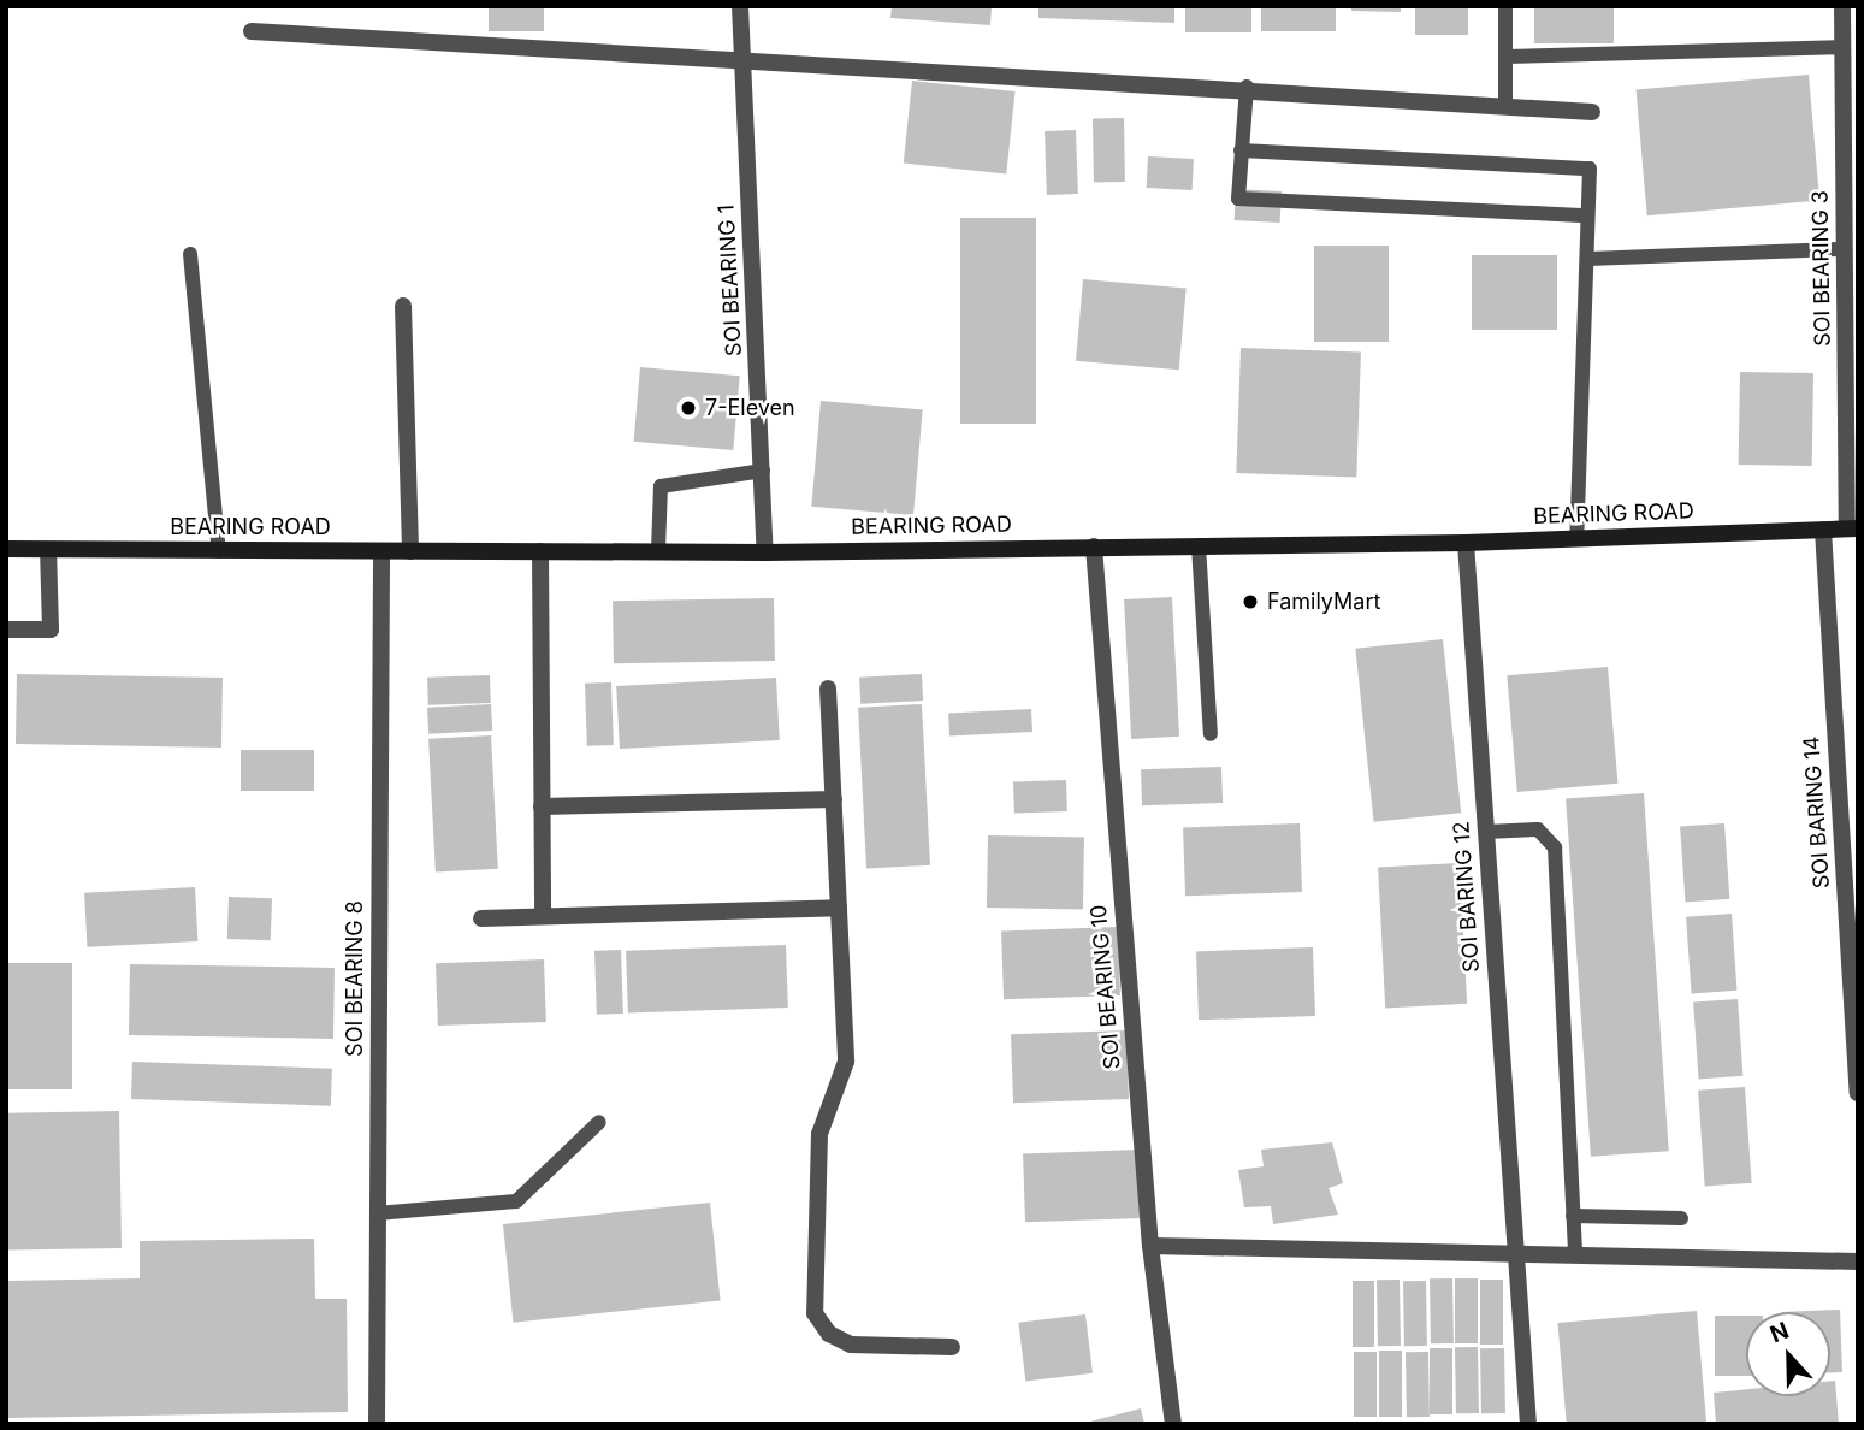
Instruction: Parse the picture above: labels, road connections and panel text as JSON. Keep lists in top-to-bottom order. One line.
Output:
{"streets":{"main road":["BEARING ROAD"],"street":["SOI BEARING 3","SOI BEARING 1","SOI BARING 14","SOI BARING 12","SOI BEARING 8","SOI BEARING 10"]},"crossings":[["SOI BEARING 3","BEARING ROAD"],["SOI BEARING 1","BEARING ROAD"],["BEARING ROAD","SOI BARING 14"],["BEARING ROAD","SOI BARING 12"],["BEARING ROAD","SOI BEARING 8"],["BEARING ROAD","SOI BEARING 10"]],"places":["7-Eleven","FamilyMart"],"north":"top"}
